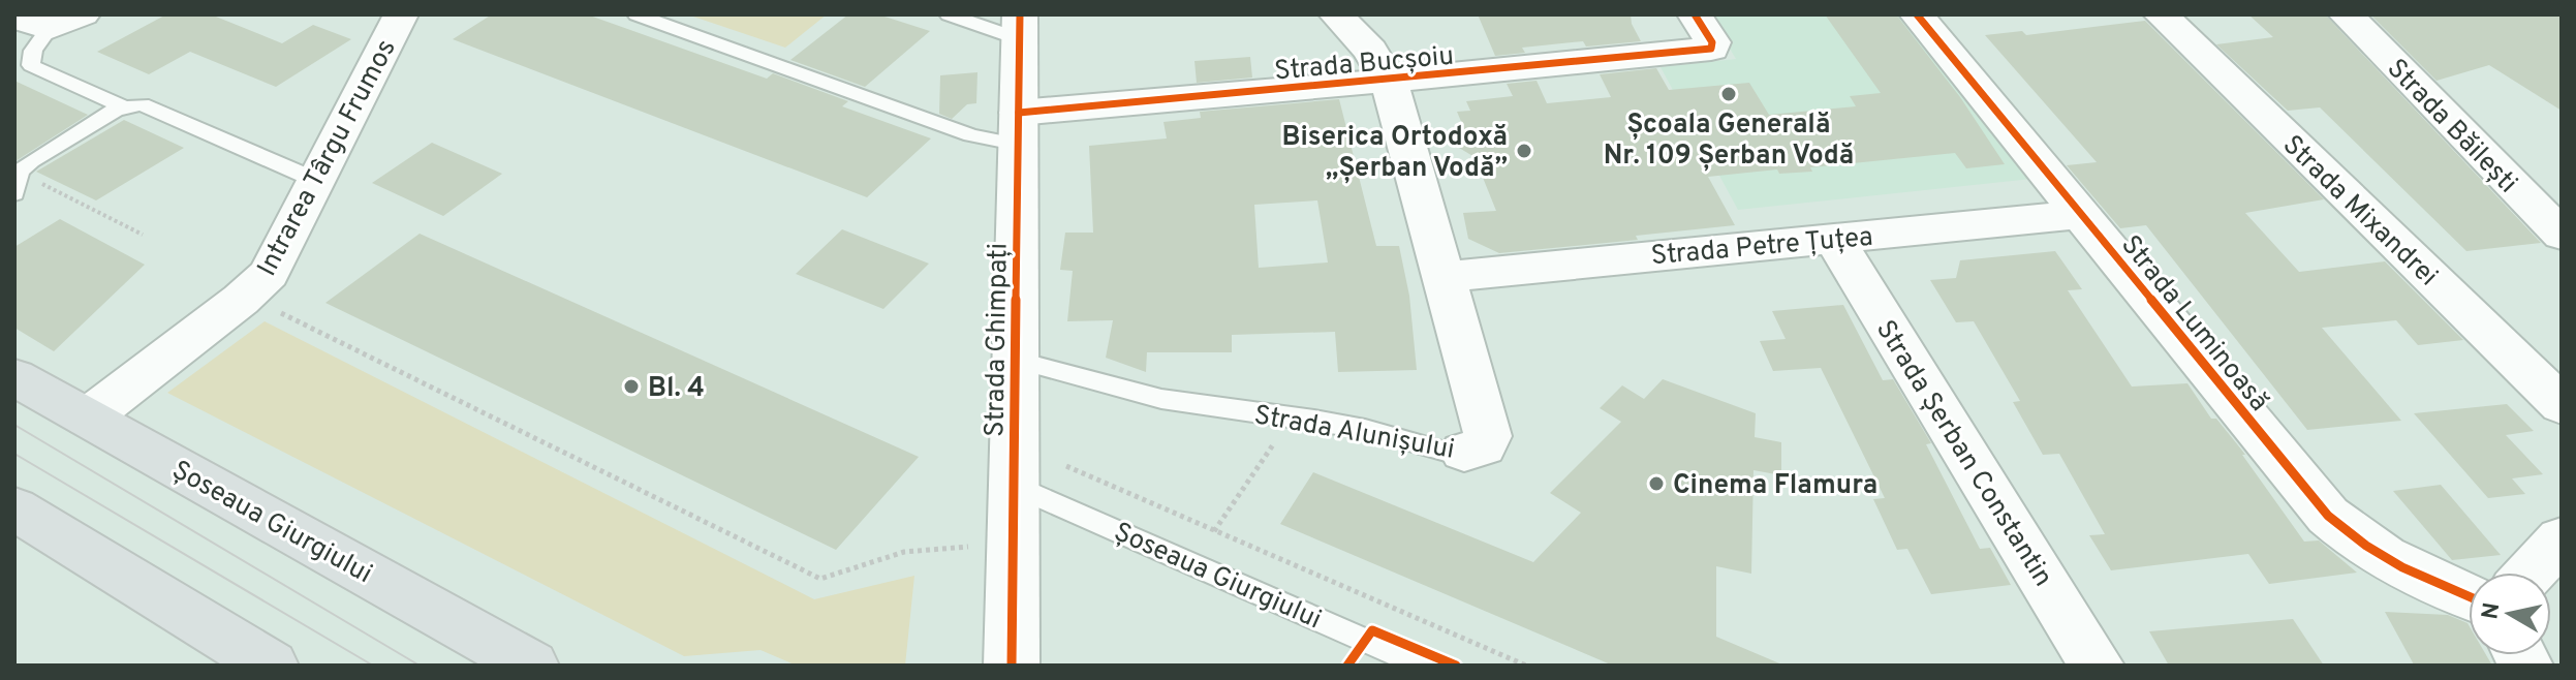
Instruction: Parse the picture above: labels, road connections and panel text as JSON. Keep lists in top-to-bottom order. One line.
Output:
{"streets":{"main road":["Șoseaua Giurgiului"],"street":["Strada Bucșoiu","Strada Băilești","Intrarea Târgu Frumos","Strada Mixandrei","Strada Petre Țuțea","Strada Luminoasă","Strada Ghimpați","Strada Alunișului","Strada Șerban Constantin"]},"crossings":[["Strada Bucșoiu","Strada Ghimpați"],["Strada Bucșoiu","Strada Alunișului"],["Intrarea Târgu Frumos","Șoseaua Giurgiului"],["Strada Petre Țuțea","Strada Luminoasă"],["Strada Petre Țuțea","Strada Alunișului"],["Strada Petre Țuțea","Strada Șerban Constantin"],["Strada Ghimpați","Strada Alunișului"],["Strada Ghimpați","Șoseaua Giurgiului"]],"places":["Școala Generală Nr. 109 Șerban Vodă","Biserica Ortodoxă „Șerban Vodă”","Bl. 4","Cinema Flamura"],"north":"left"}
